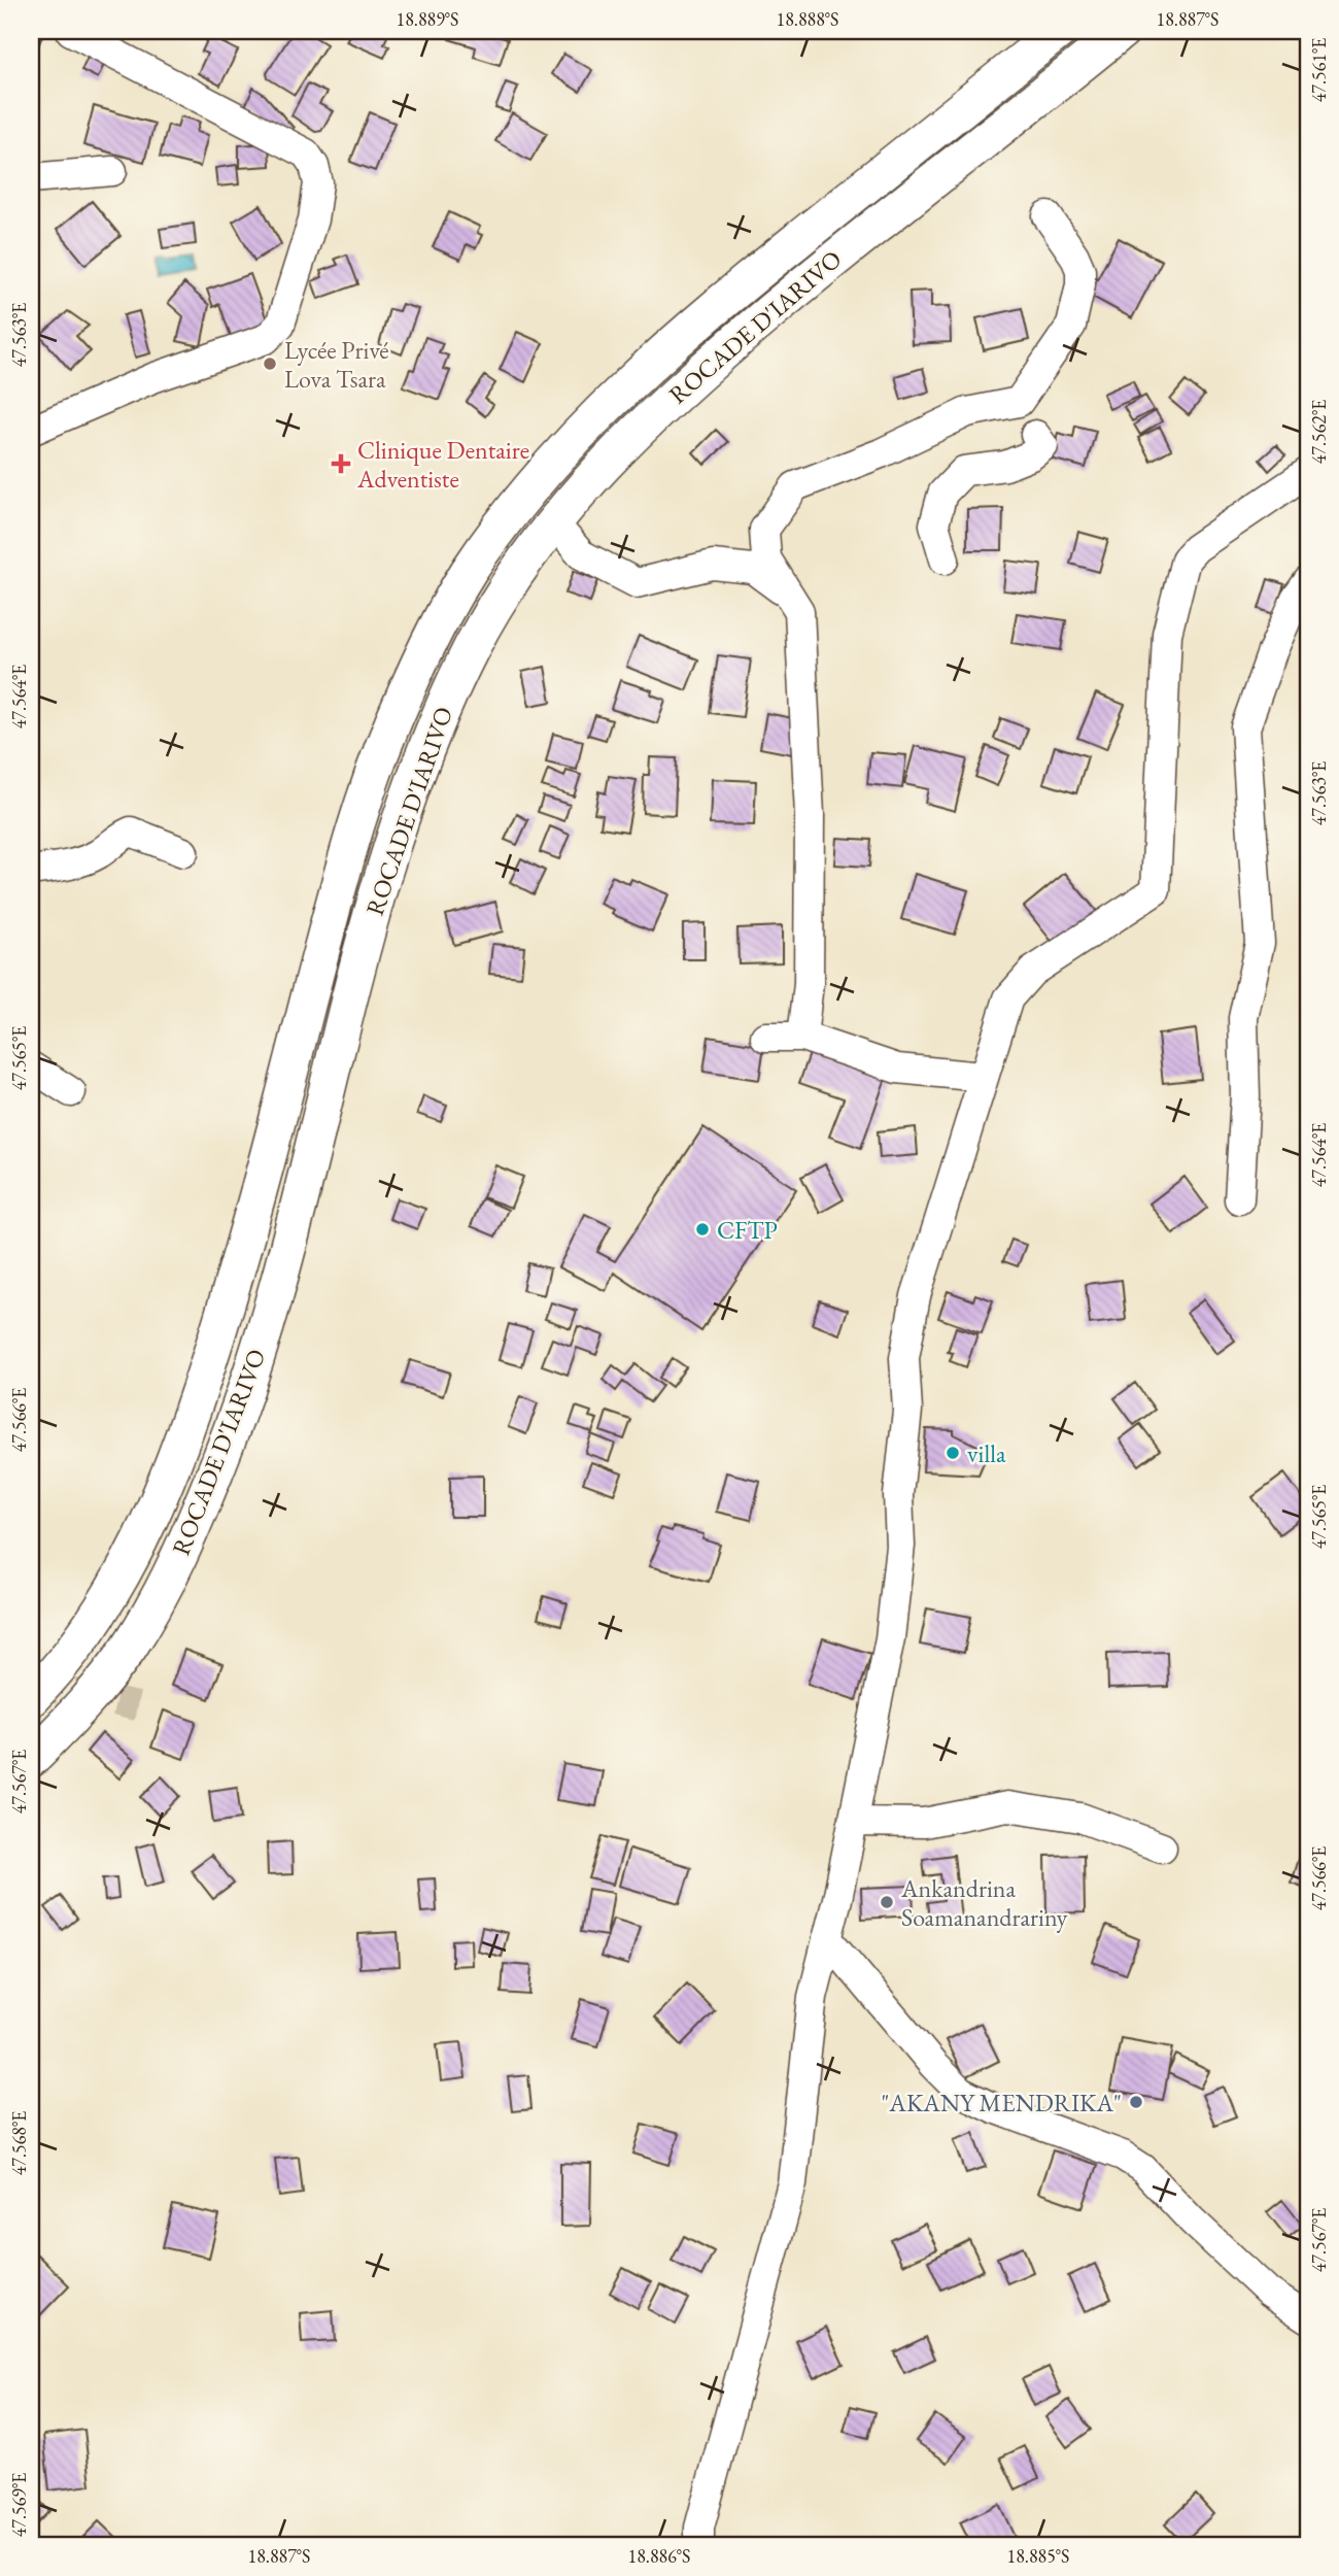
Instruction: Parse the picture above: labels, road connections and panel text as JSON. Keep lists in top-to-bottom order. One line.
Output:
{"streets":{"main road":["ROCADE D'IARIVO"]},"places":{"other":["Lycée Privé Lova Tsara","CFTP","villa","Ankandrina Soamanandrariny","\"AKANY MENDRIKA\""],"health":["Clinique Dentaire Adventiste"]},"coordinates":["18.889°S","18.888°S","18.887°S","47.561°E","47.563°E","47.562°E","47.564°E","47.565°E","47.566°E","47.567°E","47.568°E","47.569°E","18.886°S","18.885°S"]}
